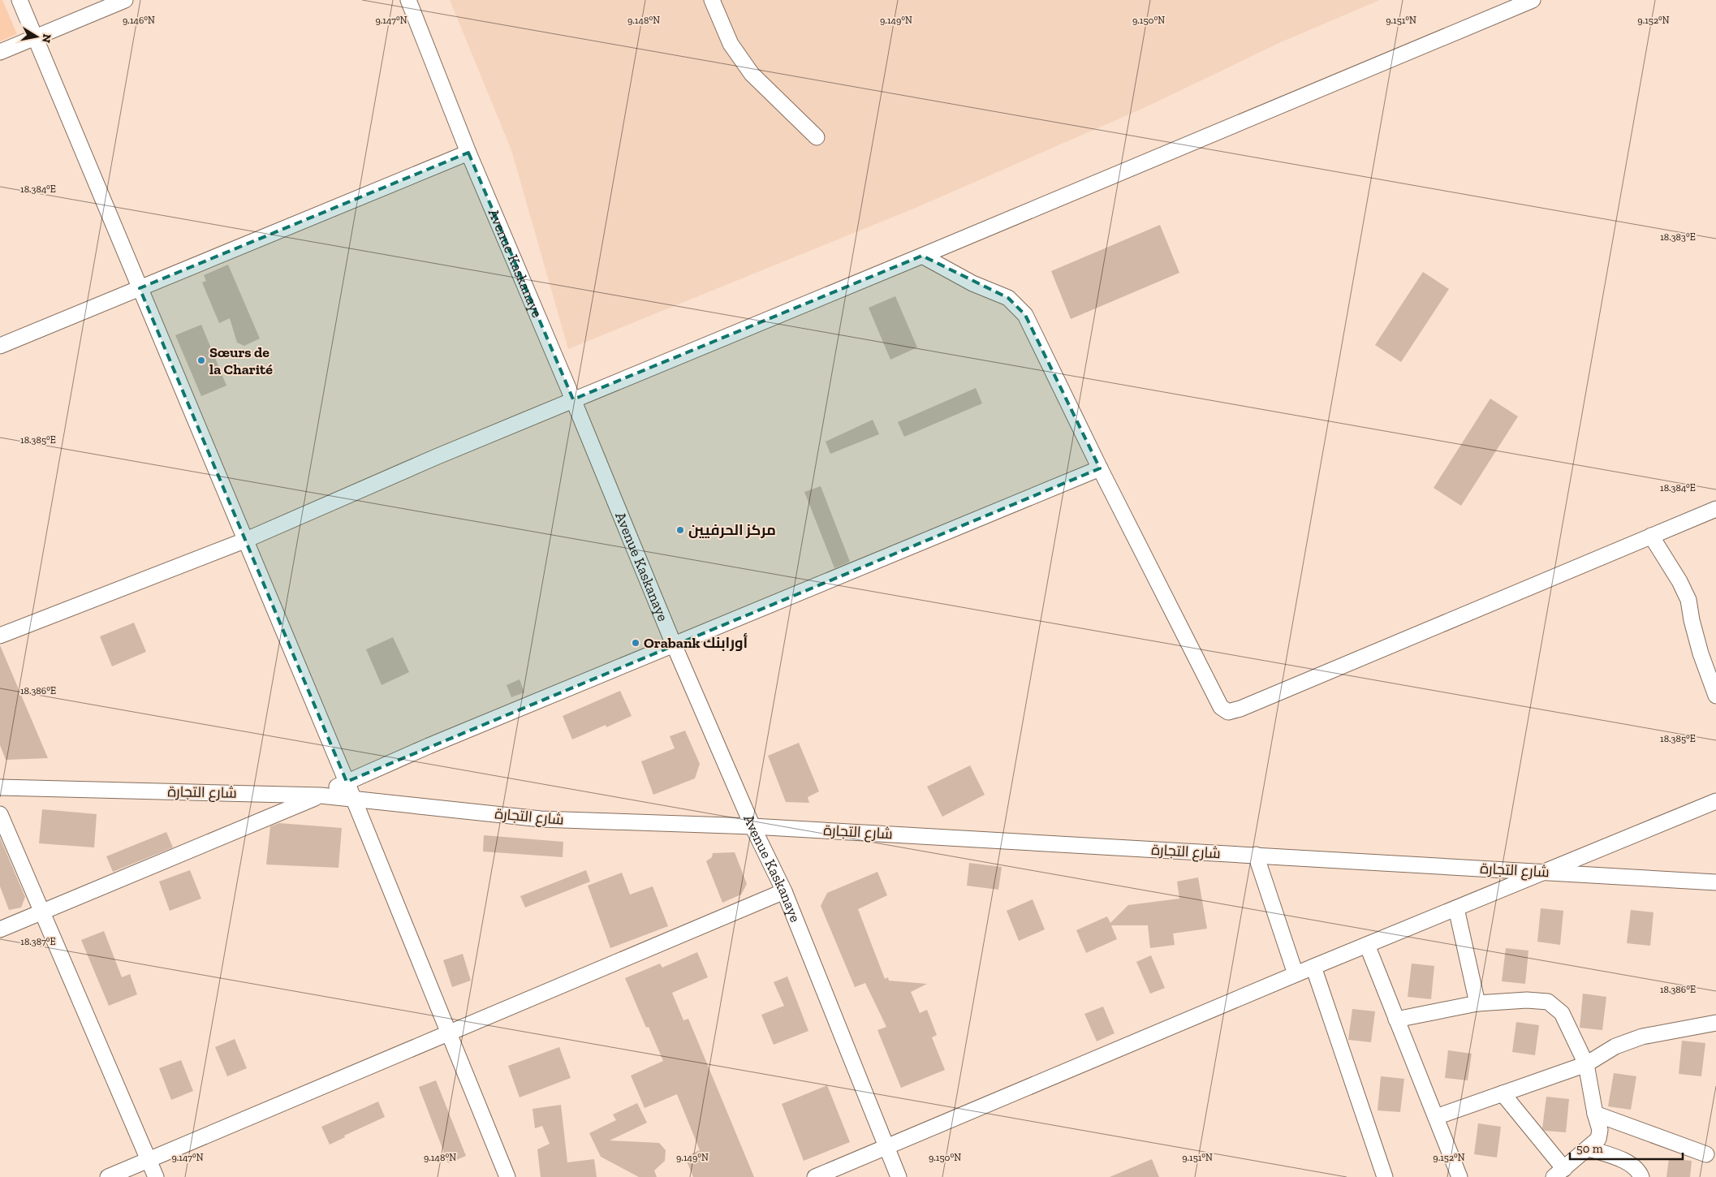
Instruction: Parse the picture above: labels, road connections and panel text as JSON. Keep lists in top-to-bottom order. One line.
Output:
{"streets":{"street":["Avenue Kaskanaye","شارع التجارة"]},"crossings":[["Avenue Kaskanaye","شارع التجارة"]],"places":["Sœurs de la Charité","مركز الحرفيين","Orabank أورابنك"],"scale_bar":"50 m","north":"right","coordinates":["9.146°N","9.147°N","9.148°N","9.149°N","9.150°N","9.151°N","9.152°N","18.384°E","18.383°E","18.385°E","18.386°E","18.387°E"]}
